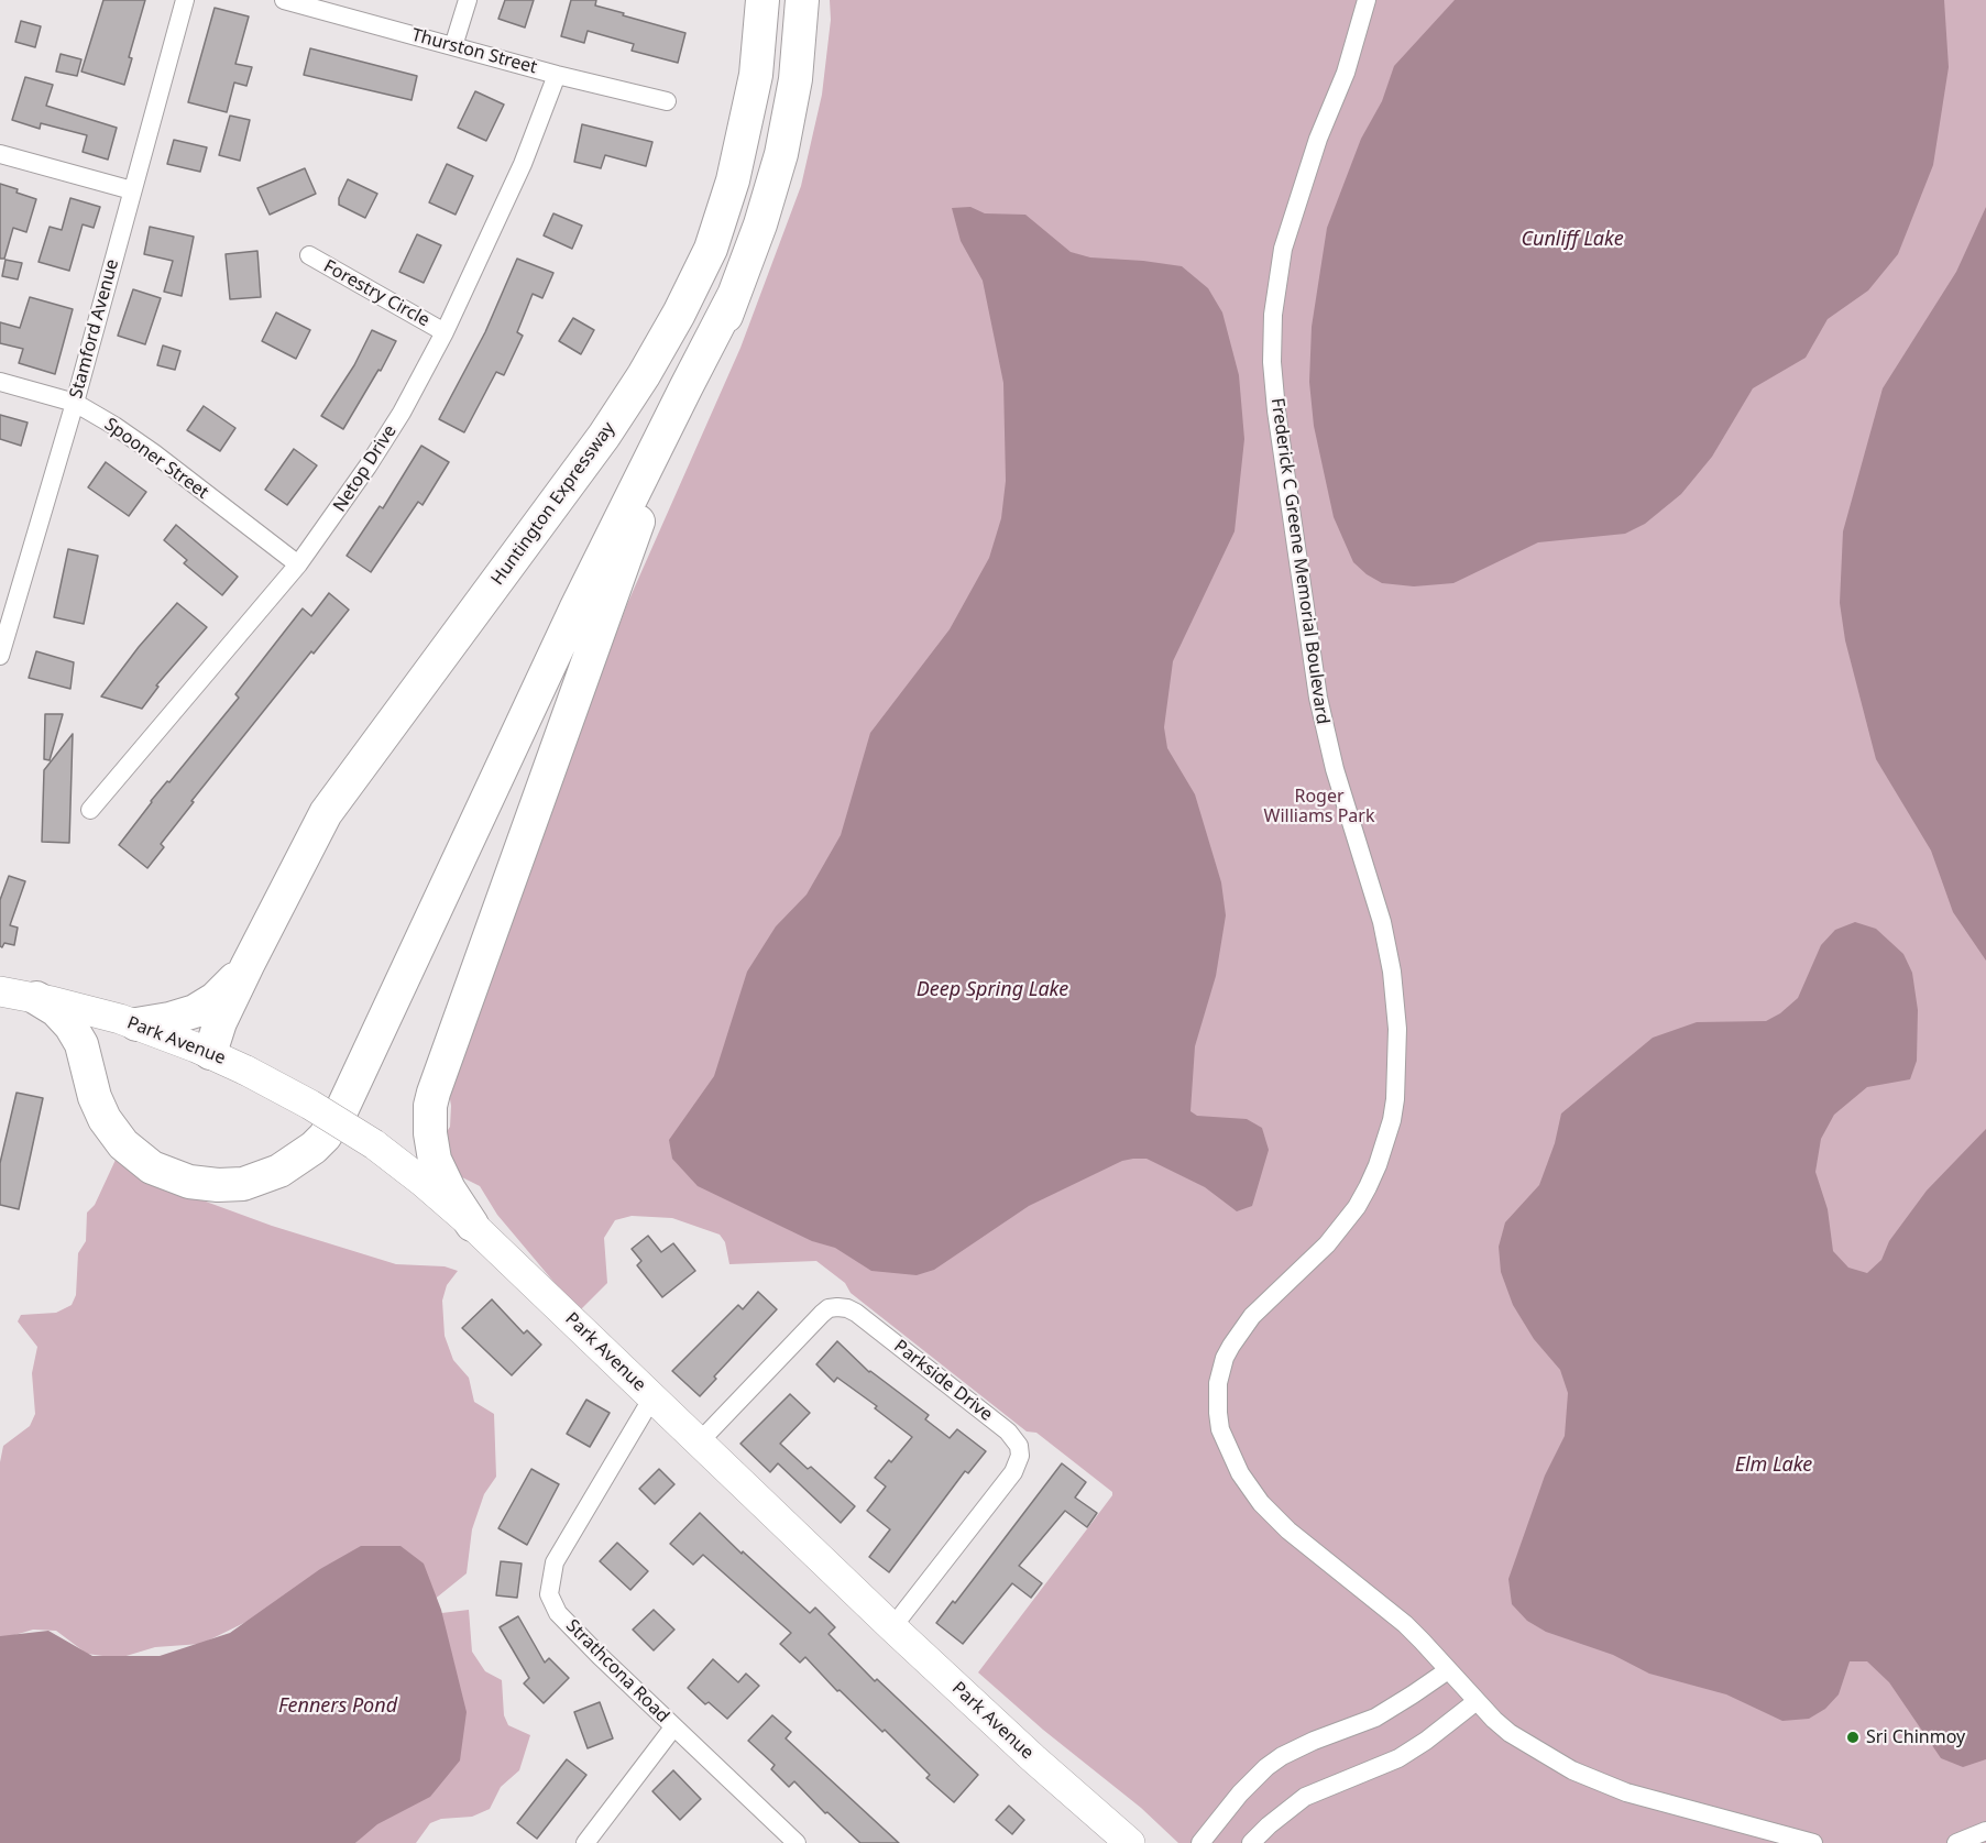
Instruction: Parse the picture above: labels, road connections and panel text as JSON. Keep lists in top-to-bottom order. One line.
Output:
{"streets":{"highway":["Huntington Expressway"],"main road":["Park Avenue"],"street":["Thurston Street","Forestry Circle","Stamford Avenue","Spooner Street","Netop Drive","Frederick C Greene Memorial Boulevard","Parkside Drive","Strathcona Road"]},"crossings":[["Thurston Street","Netop Drive"],["Forestry Circle","Netop Drive"],["Stamford Avenue","Spooner Street"],["Spooner Street","Netop Drive"],["Huntington Expressway","Park Avenue"],["Park Avenue","Parkside Drive"],["Park Avenue","Strathcona Road"]],"water":["Cunliff Lake","Deep Spring Lake","Elm Lake","Fenners Pond"],"parks":["Roger Williams Park"],"places":["Sri Chinmoy"]}
